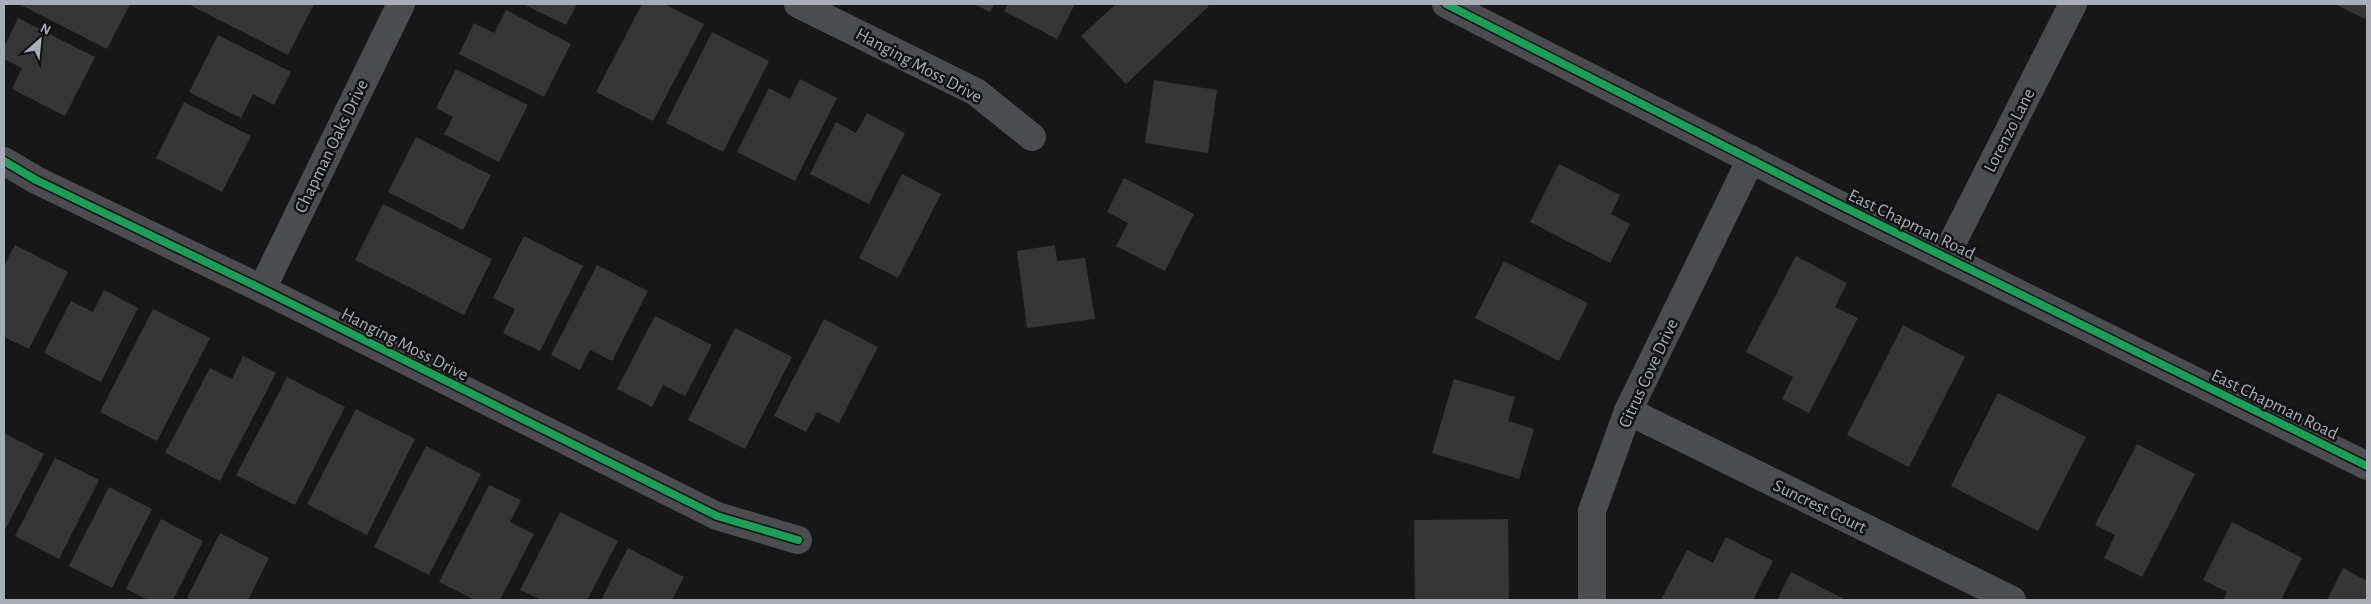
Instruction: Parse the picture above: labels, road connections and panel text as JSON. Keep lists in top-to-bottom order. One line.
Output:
{"streets":{"street":["Hanging Moss Drive","Lorenzo Lane","Chapman Oaks Drive","East Chapman Road","Citrus Cove Drive","Suncrest Court"]},"crossings":[["Hanging Moss Drive","Chapman Oaks Drive"],["Lorenzo Lane","East Chapman Road"],["East Chapman Road","Citrus Cove Drive"],["Citrus Cove Drive","Suncrest Court"]],"north":"top right"}
